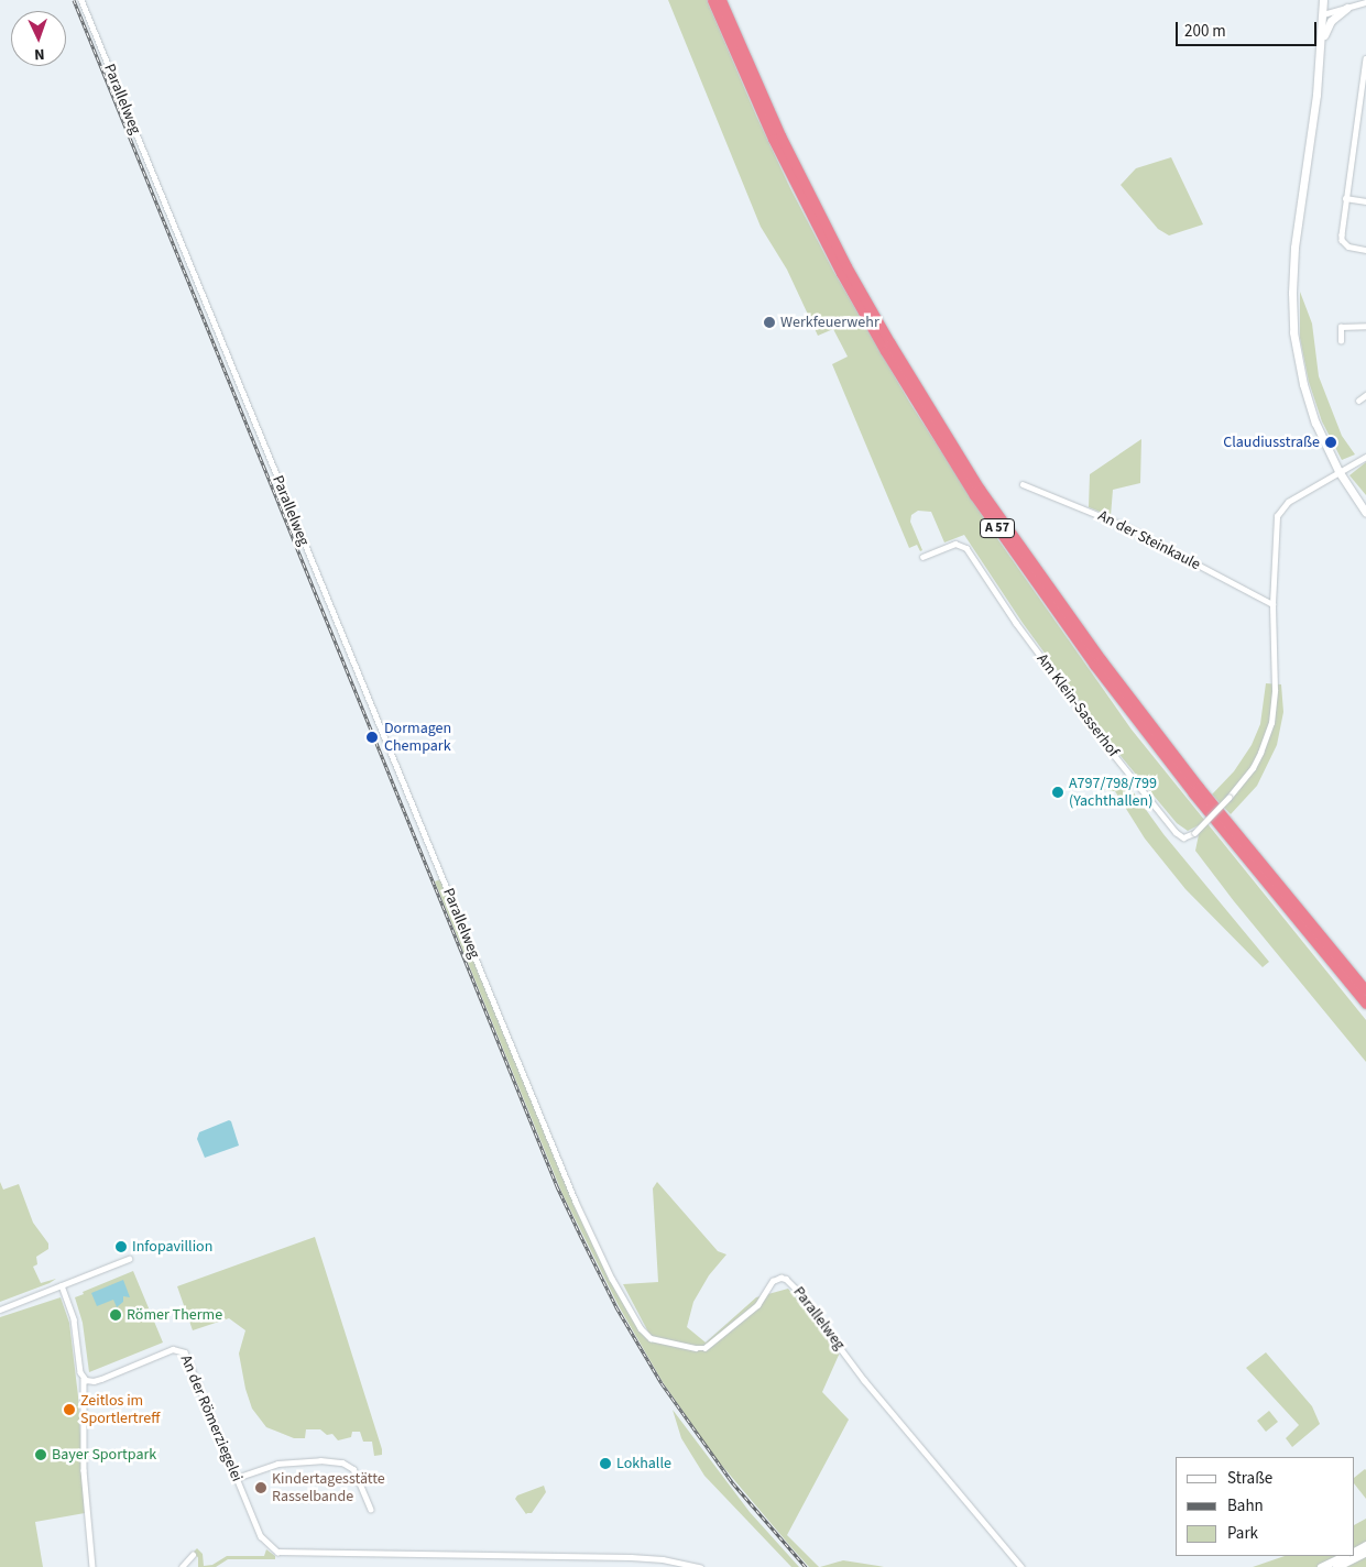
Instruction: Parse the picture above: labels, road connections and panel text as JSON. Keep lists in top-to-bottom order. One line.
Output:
{"streets":{"highway":["A 57"],"street":["Parallelweg","An der Steinkaule","Am Klein-Sasserhof","An der Römerziegelei"]},"crossings":[["An der Steinkaule","Am Klein-Sasserhof"]],"places":["Werkfeuerwehr","Claudiusstraße","Dormagen Chempark","A797/798/799 (Yachthallen)","Infopavillion","Römer Therme","Zeitlos im Sportlertreff","Bayer Sportpark","Lokhalle","Kindertagesstätte Rasselbande"],"legend":["Straße","Bahn","Park"],"scale_bar":"200 m","north":"bottom"}
